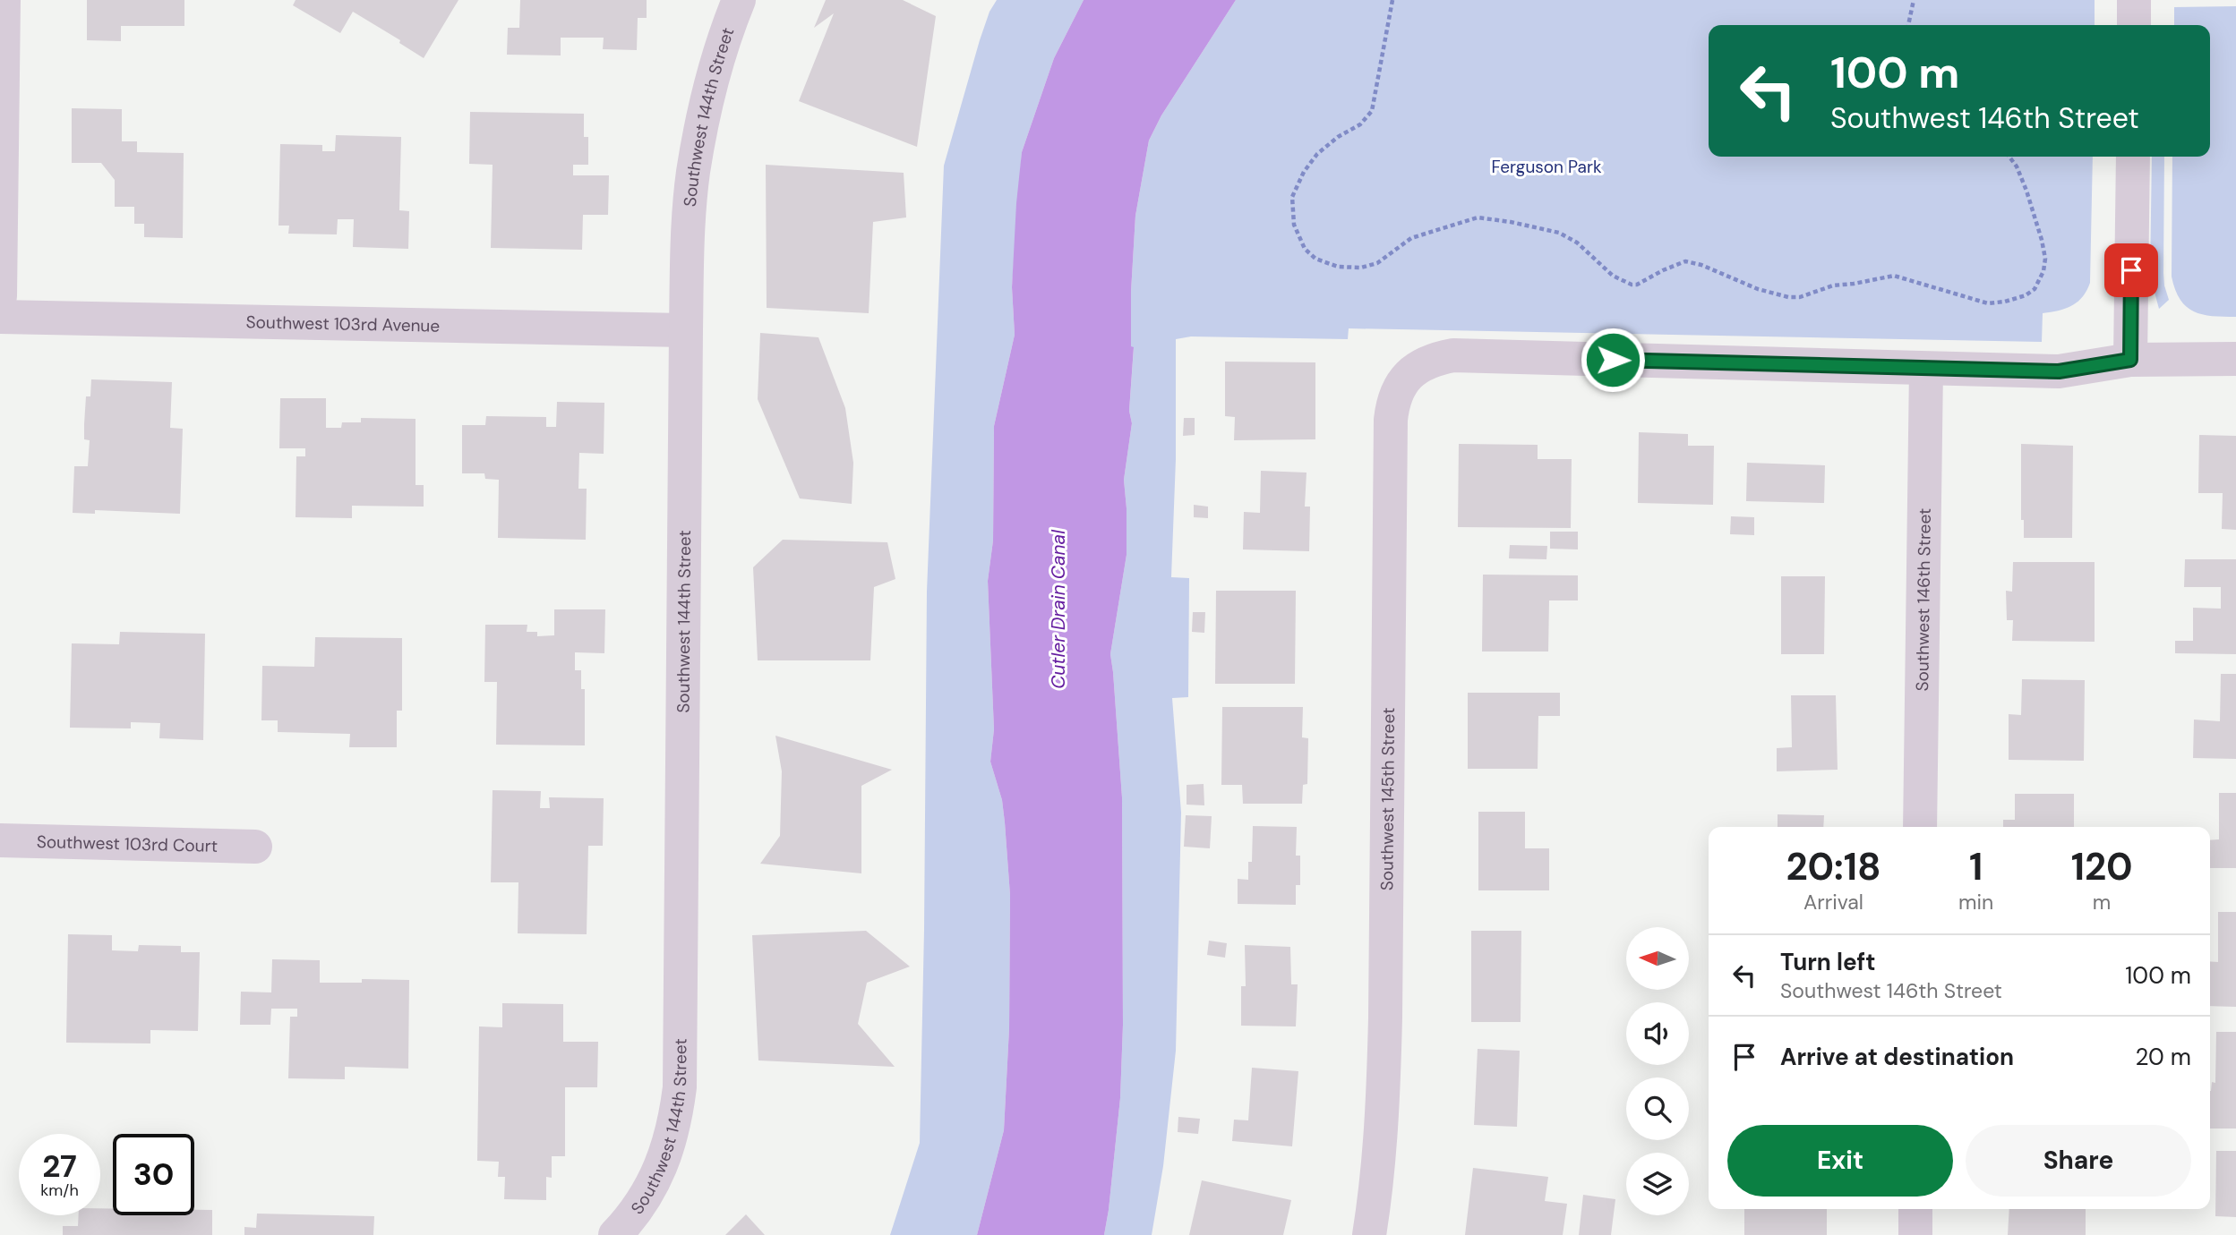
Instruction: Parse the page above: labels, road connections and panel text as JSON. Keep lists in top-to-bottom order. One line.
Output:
{"streets":{"street":["Southwest 144th Street","Southwest 103rd Avenue","Southwest 146th Street","Southwest 145th Street","Southwest 103rd Court"]},"crossings":[["Southwest 144th Street","Southwest 103rd Avenue"],["Southwest 146th Street","Southwest 145th Street"]],"water":["Cutler Drain Canal"],"parks":["Ferguson Park"],"north":"left","page":{"turn":["100 m","Southwest 146th Street"],"eta":["20:18","Arrival","1","min","120","m"],"list":[{"name":"Turn left","note":"Southwest 146th Street","value":"100 m"},{"name":"Arrive at destination","value":"20 m"}],"buttons":["Exit","Share"],"speed":"27 km/h","limit":"30"}}
